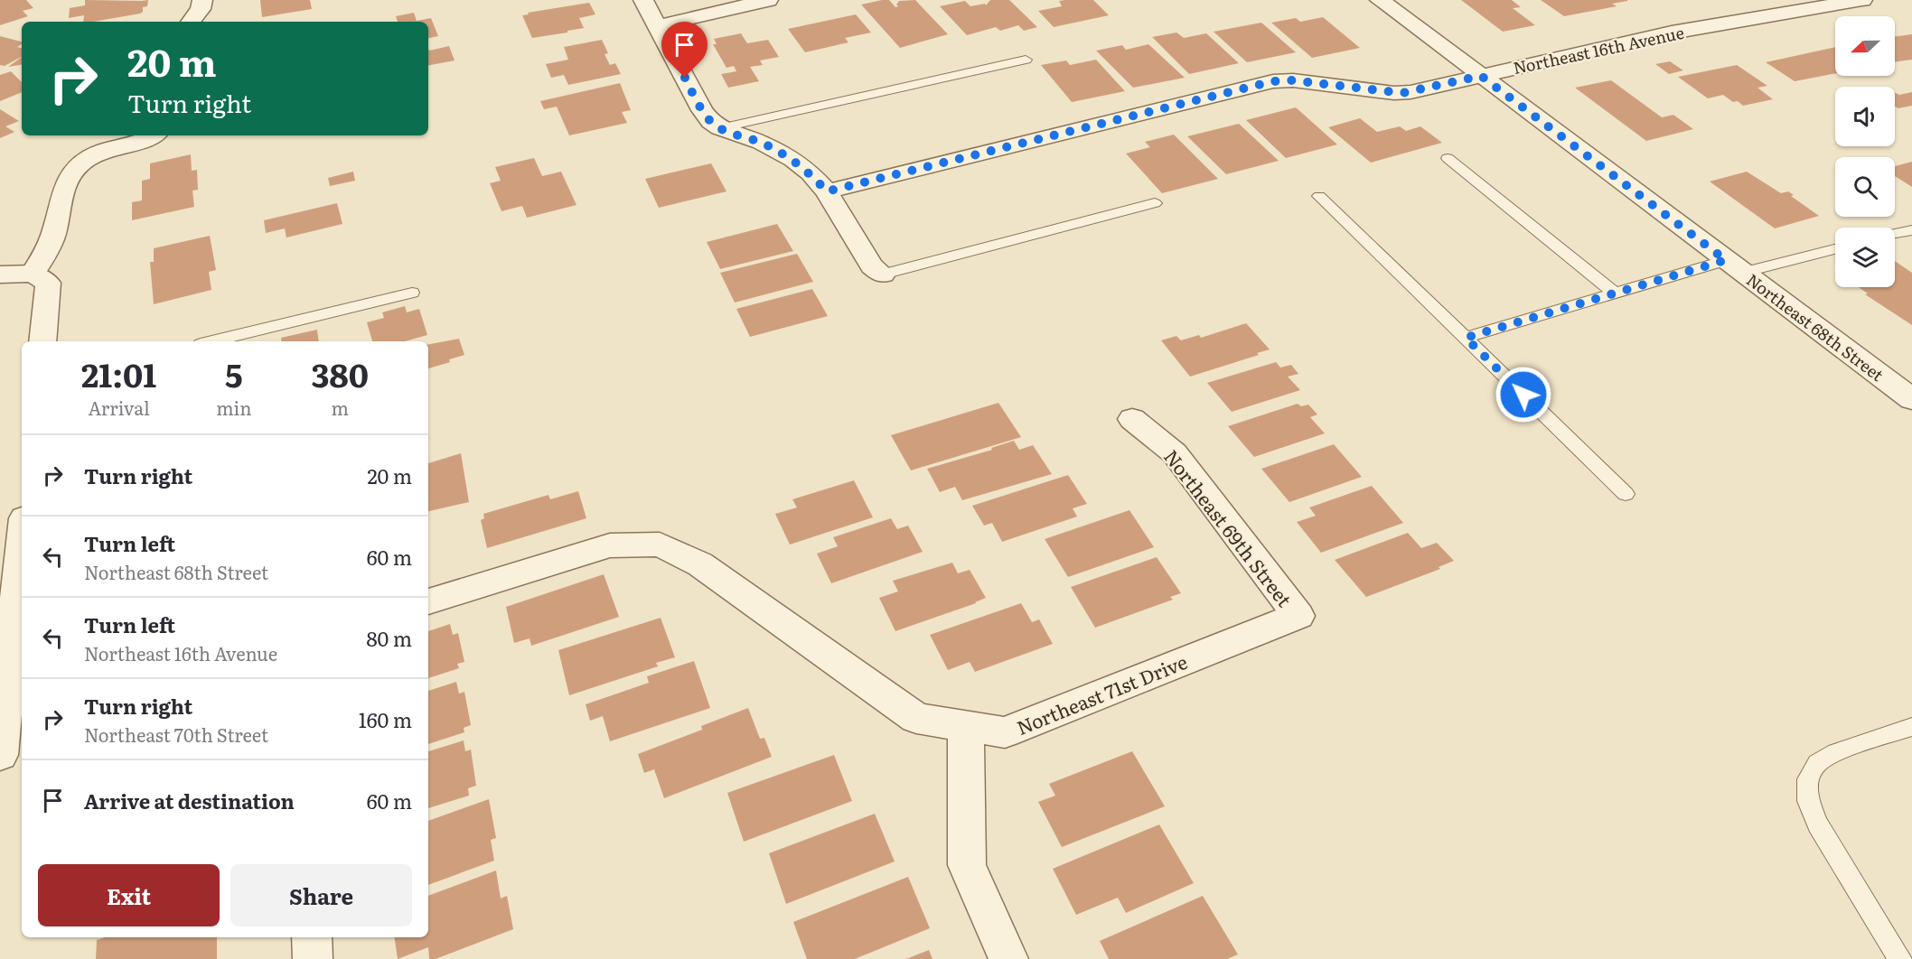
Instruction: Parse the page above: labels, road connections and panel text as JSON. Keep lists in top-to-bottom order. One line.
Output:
{"streets":{"street":["Northeast 16th Avenue","Northeast 68th Street","Northeast 69th Street","Northeast 71st Drive"]},"crossings":[["Northeast 16th Avenue","Northeast 68th Street"],["Northeast 69th Street","Northeast 71st Drive"]],"north":"left","page":{"turn":["20 m","Turn right"],"eta":["21:01","Arrival","5","min","380","m"],"list":[{"name":"Turn right","value":"20 m"},{"name":"Turn left","note":"Northeast 68th Street","value":"60 m"},{"name":"Turn left","note":"Northeast 16th Avenue","value":"80 m"},{"name":"Turn right","note":"Northeast 70th Street","value":"160 m"},{"name":"Arrive at destination","value":"60 m"}],"buttons":["Exit","Share"]}}
